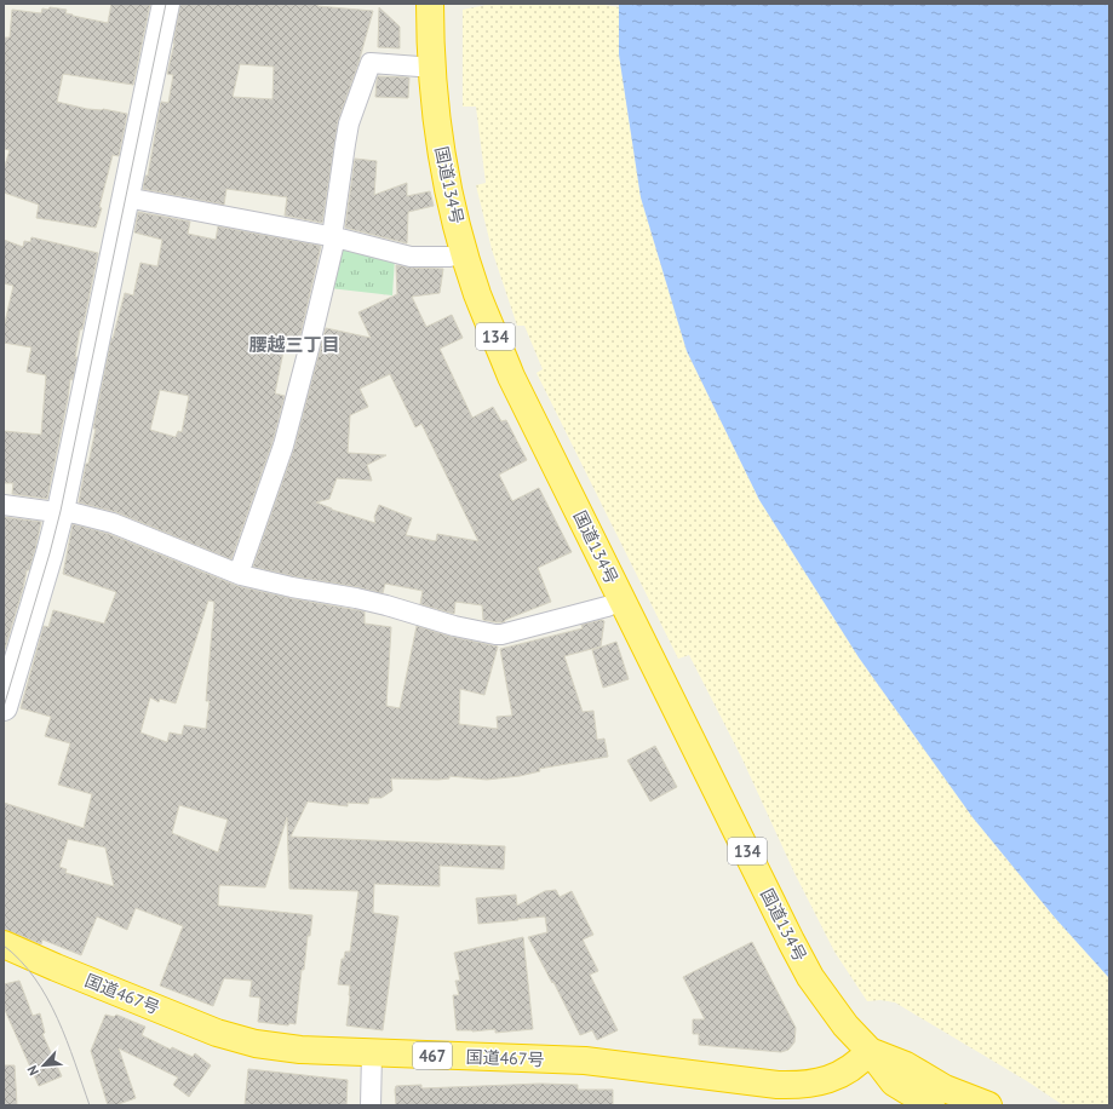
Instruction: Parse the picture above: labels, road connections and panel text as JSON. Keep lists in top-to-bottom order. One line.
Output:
{"streets":{"highway":["国道134号","134","国道467号","467"]},"crossings":[["国道134号","国道467号"]],"districts":["腰越三丁目"],"north":"bottom left"}
